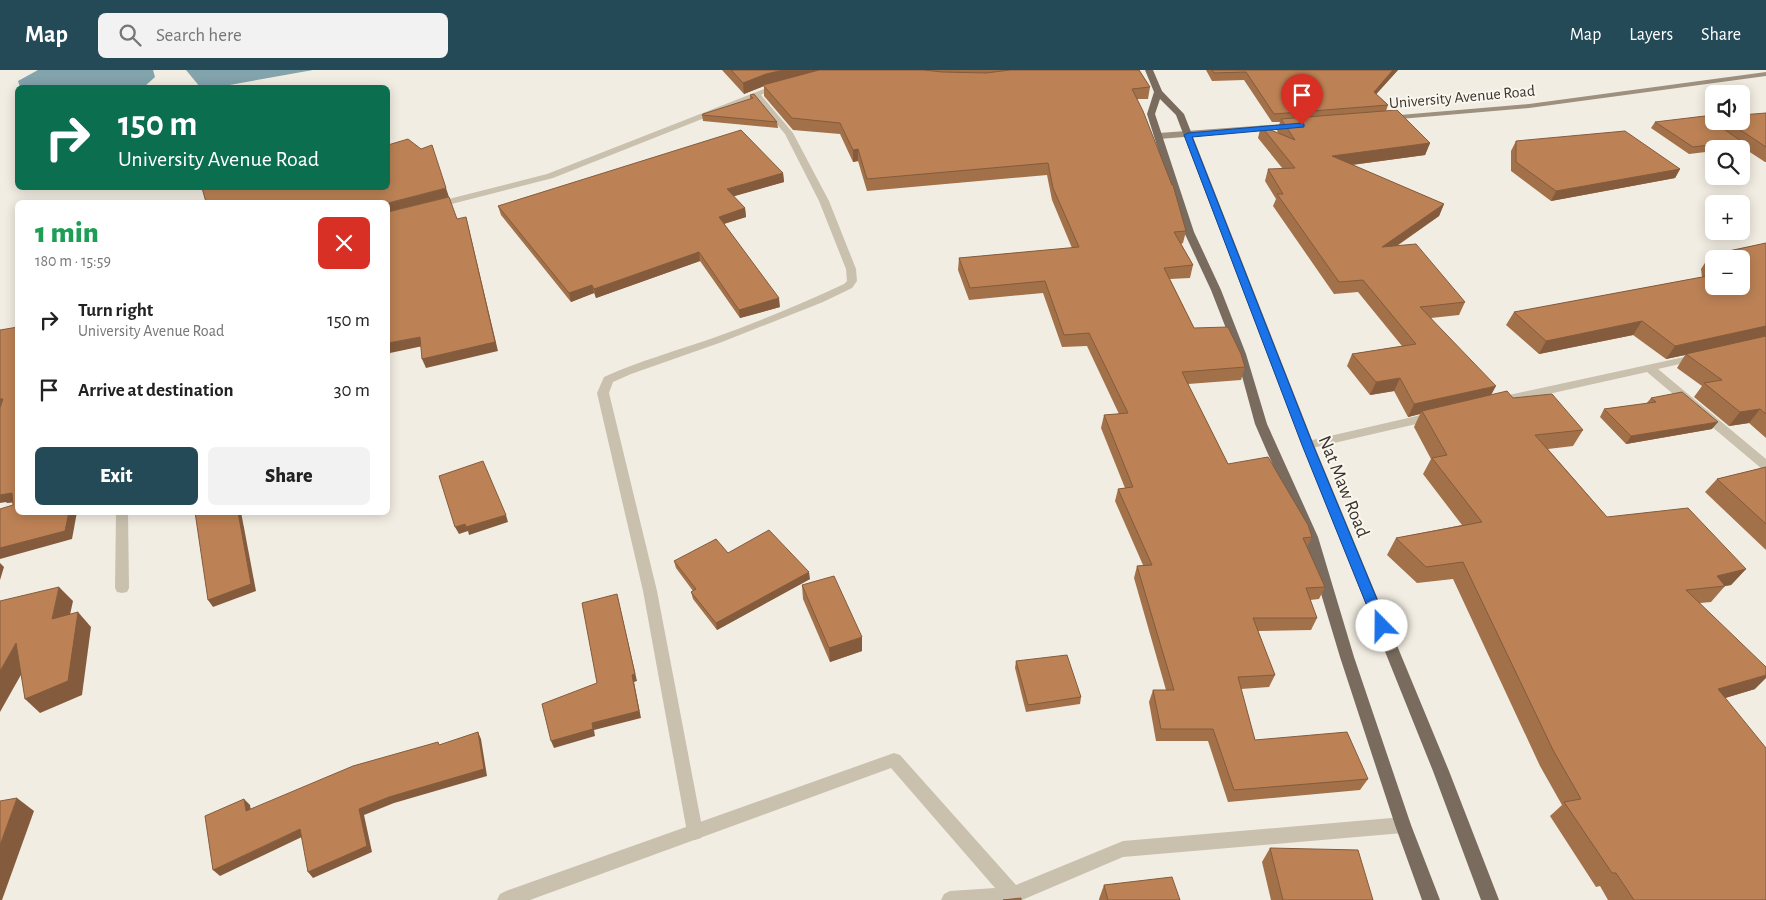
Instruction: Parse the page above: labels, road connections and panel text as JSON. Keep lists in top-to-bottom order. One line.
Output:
{"streets":{"main road":["University Avenue Road","Nat Maw Road"]},"page":{"header":"Map","search":"Search here","nav":["Map","Layers","Share"],"map_buttons":["+","−"],"turn":["150 m","University Avenue Road"],"heading":["1 min","180 m · 15:59"],"list":[{"name":"Turn right","note":"University Avenue Road","value":"150 m"},{"name":"Arrive at destination","value":"30 m"}],"buttons":["Exit","Share"]}}
